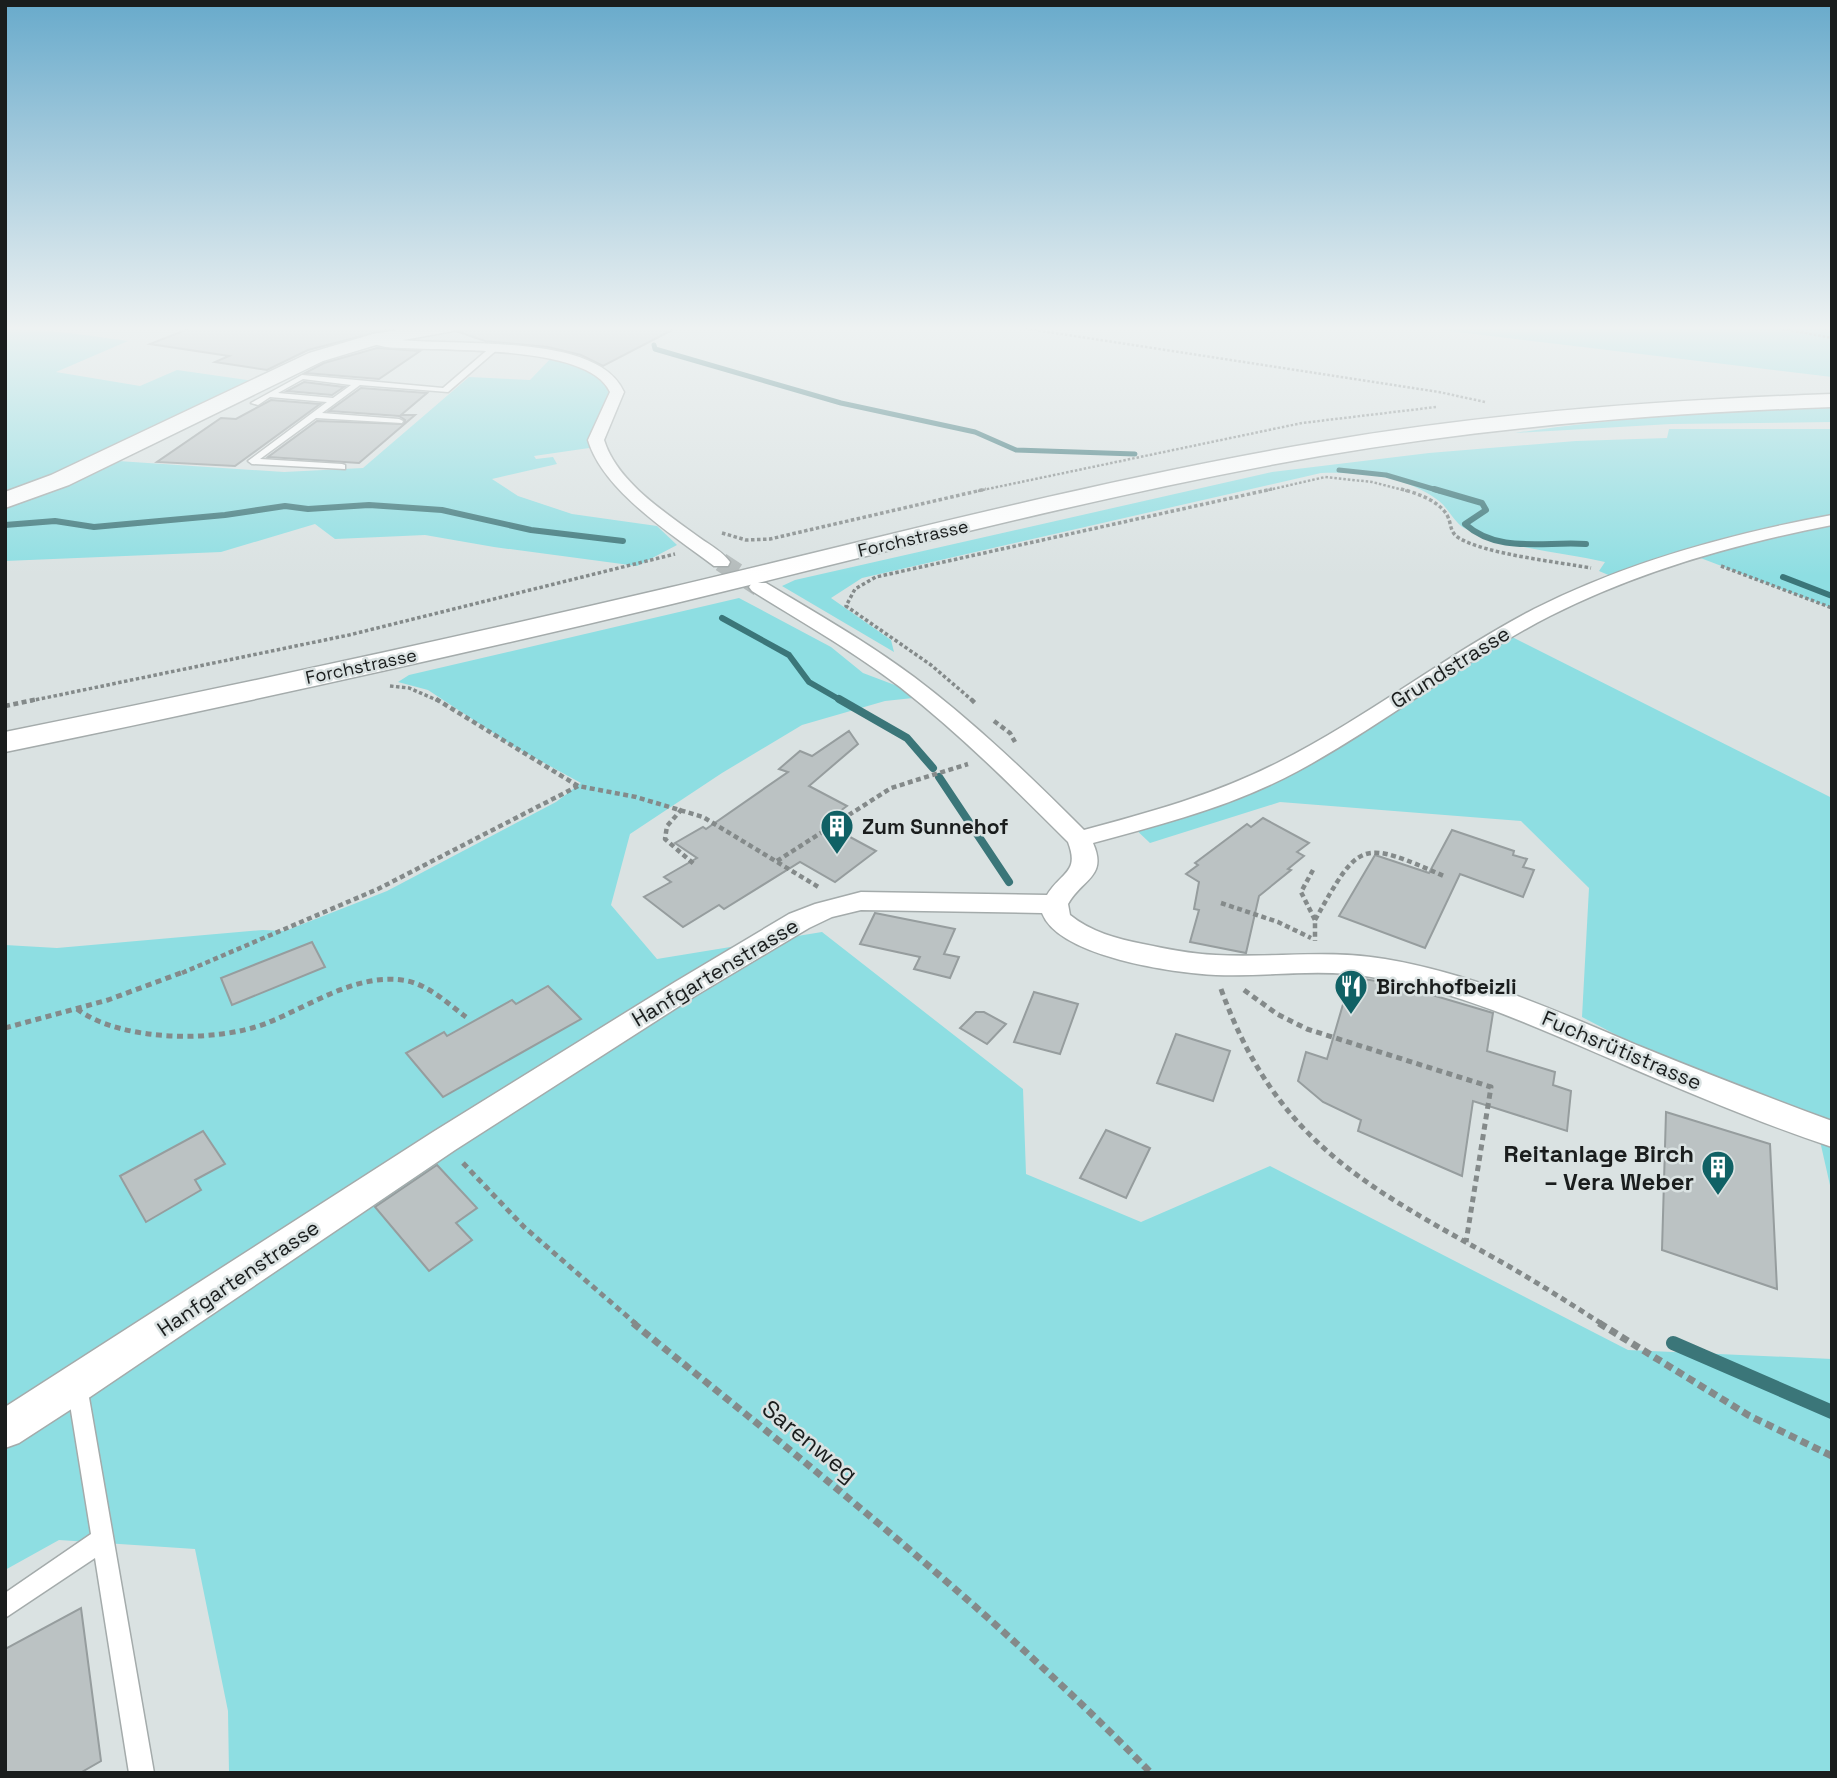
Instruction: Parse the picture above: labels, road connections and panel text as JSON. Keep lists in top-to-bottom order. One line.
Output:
{"streets":{"main road":["Forchstrasse"],"street":["Grundstrasse","Hanfgartenstrasse","Fuchsrütistrasse"],"path":["Sarenweg"]},"crossings":[["Hanfgartenstrasse","Fuchsrütistrasse"],["Hanfgartenstrasse","Sarenweg"]],"places":{"building":["Zum Sunnehof","Reitanlage Birch – Vera Weber"],"restaurant":["Birchhofbeizli"]}}
